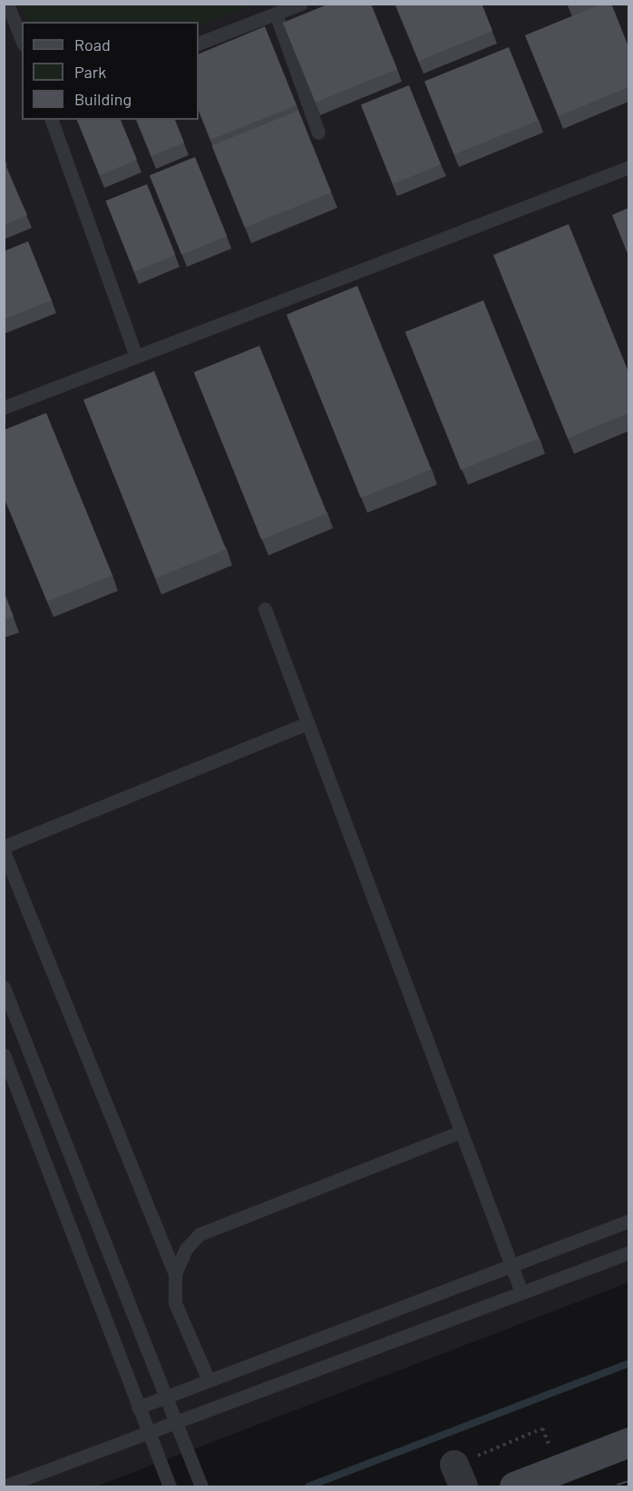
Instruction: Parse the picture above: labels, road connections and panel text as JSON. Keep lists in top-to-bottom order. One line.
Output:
{"legend":["Road","Park","Building"]}
